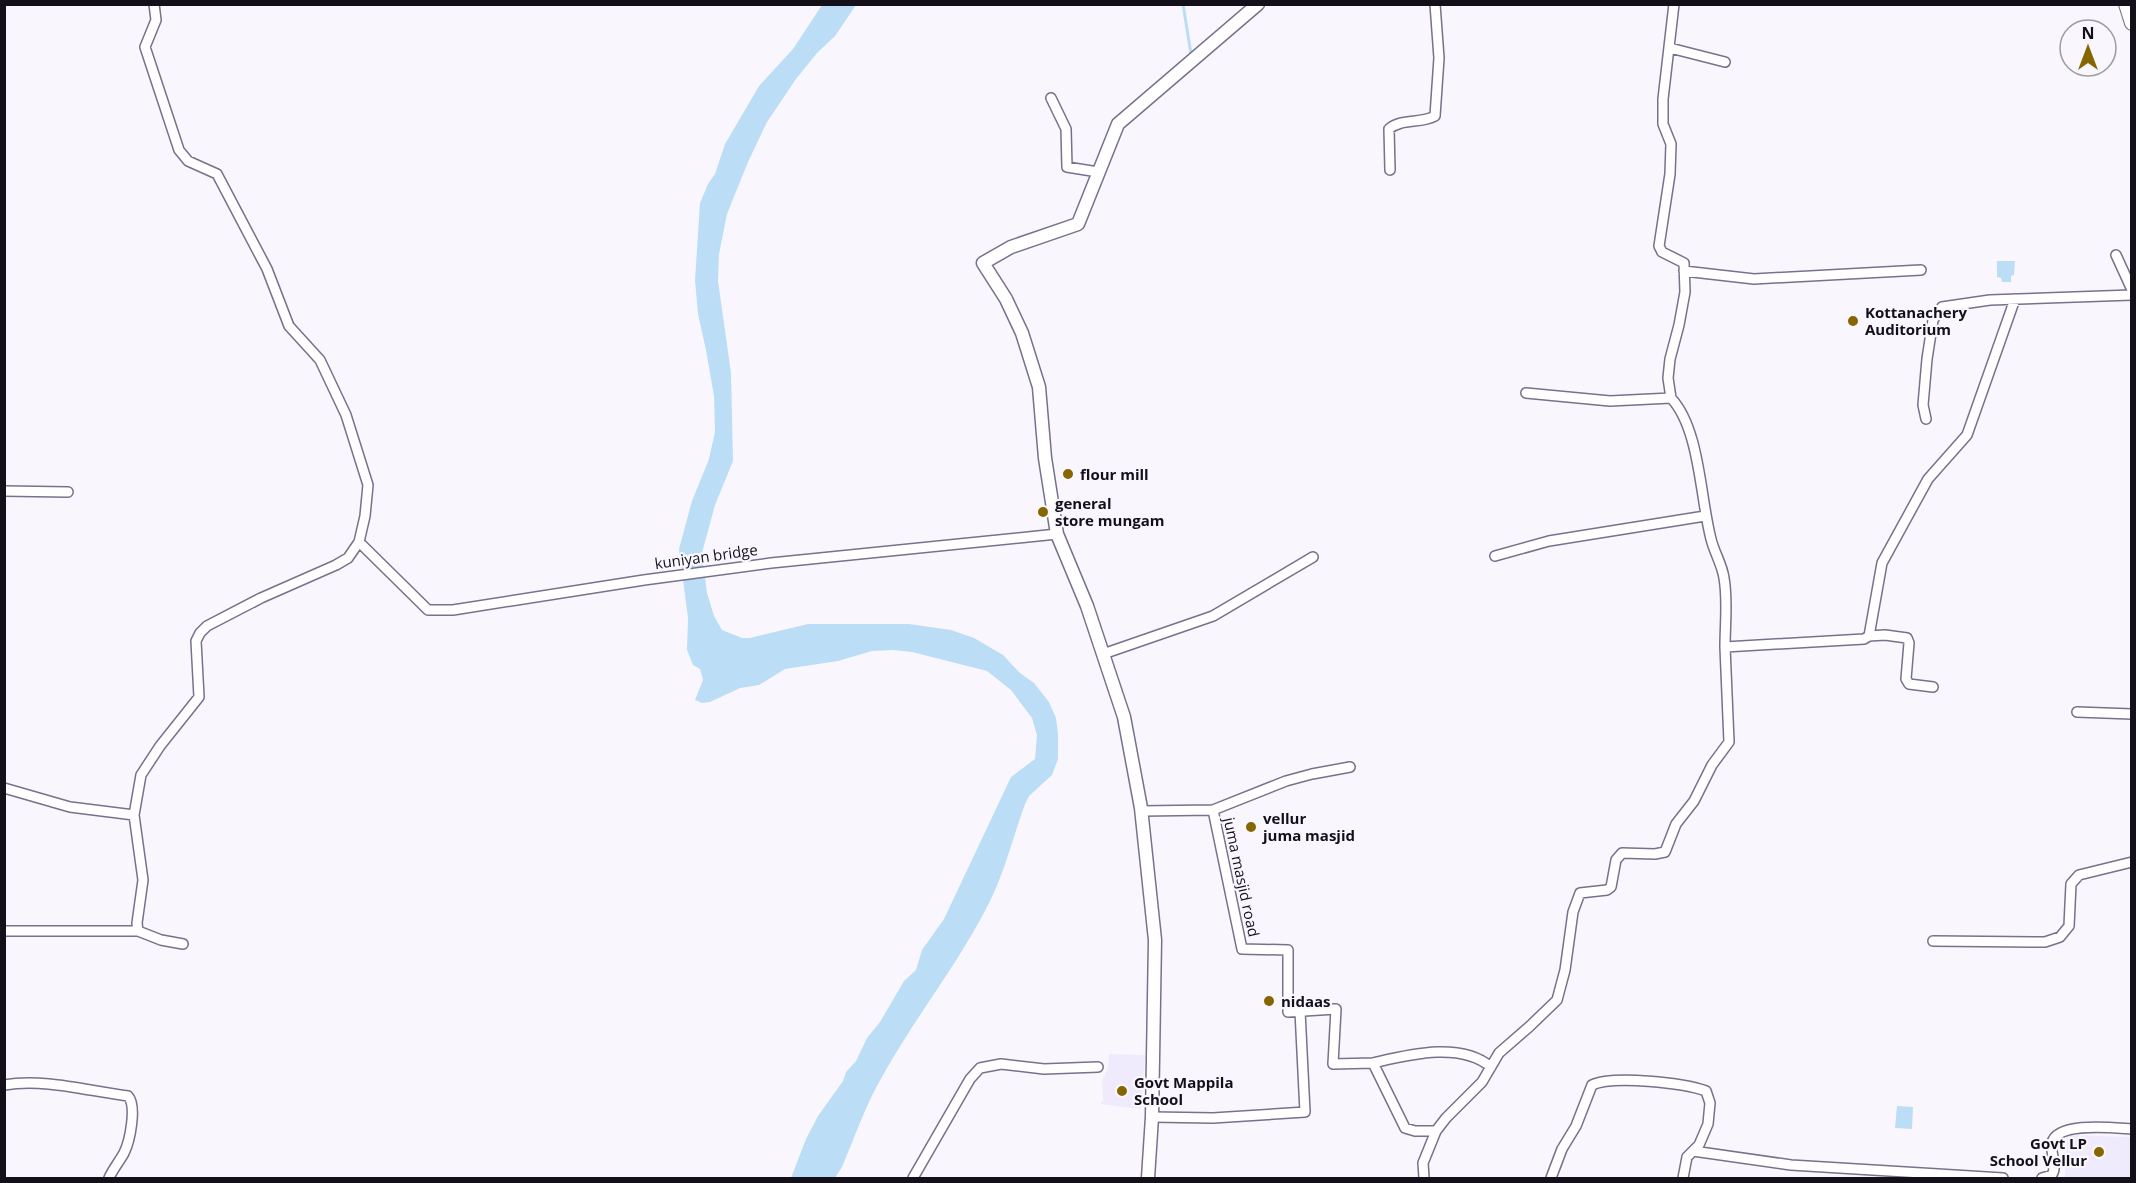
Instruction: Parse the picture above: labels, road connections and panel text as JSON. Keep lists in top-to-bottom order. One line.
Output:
{"streets":{"street":["kuniyan bridge","juma masjid road"]},"places":["Kottanachery Auditorium","flour mill","general store mungam","vellur juma masjid","nidaas","Govt Mappila School","Govt LP School Vellur"],"north":"top"}
